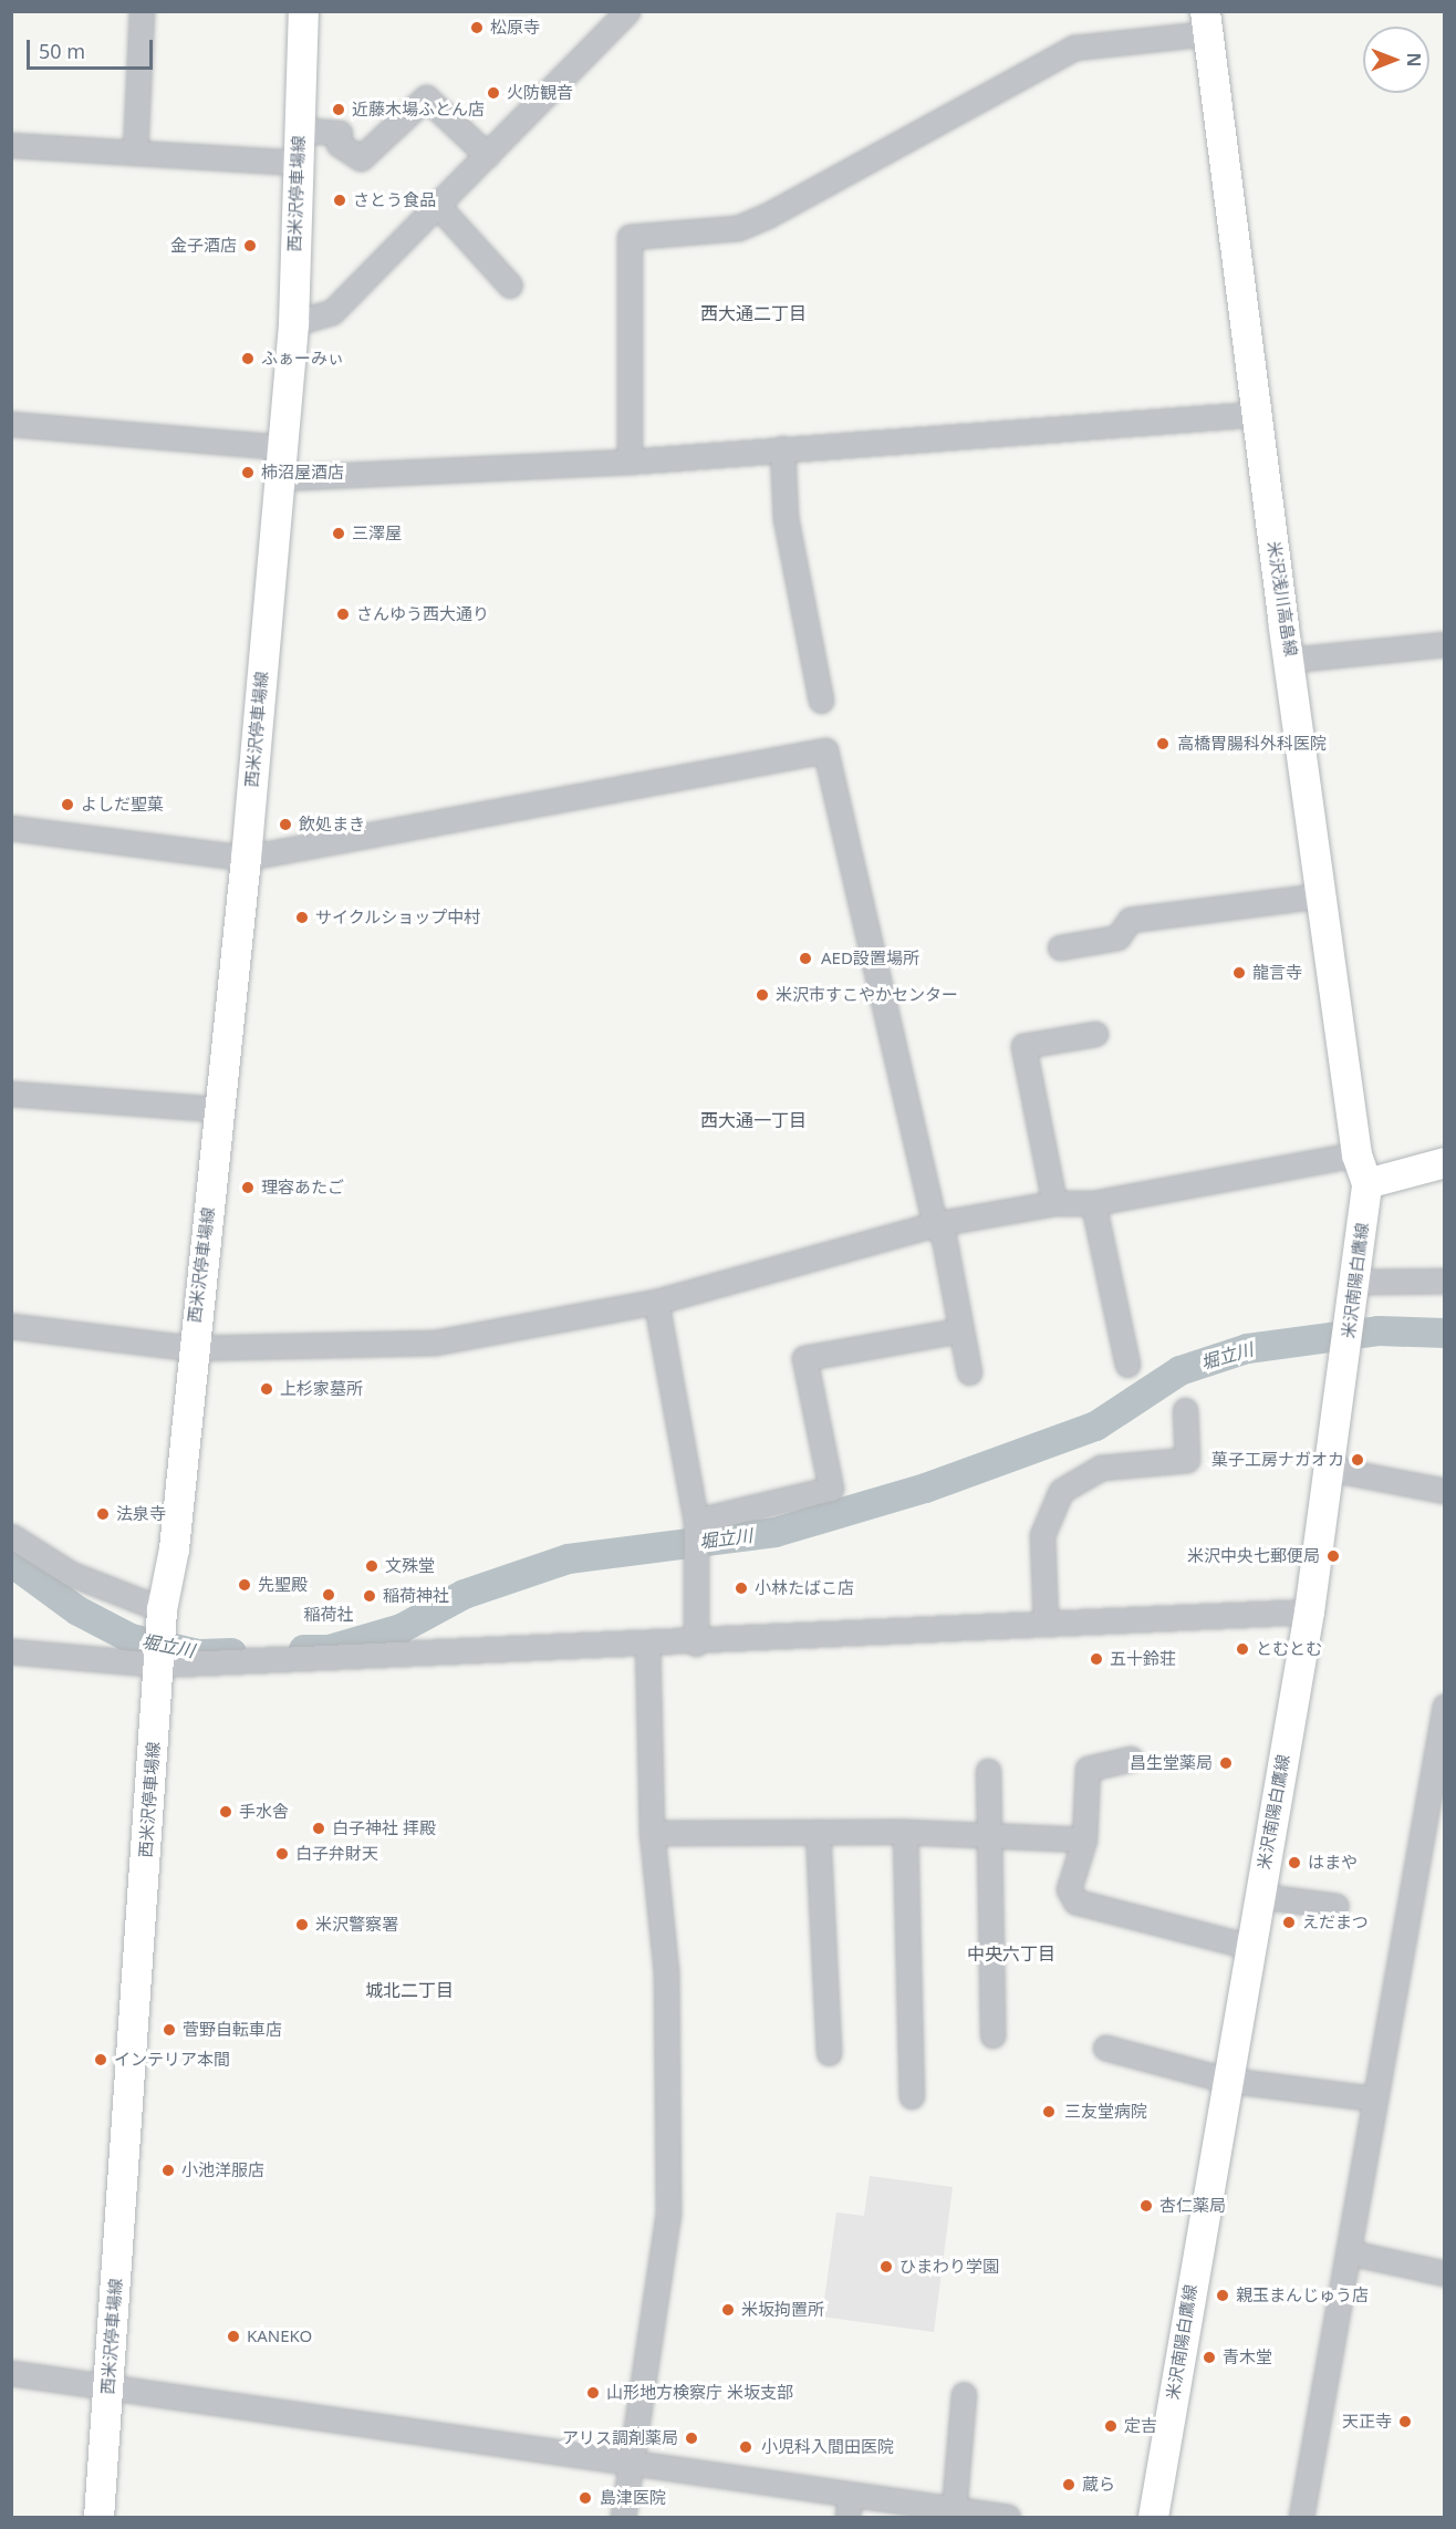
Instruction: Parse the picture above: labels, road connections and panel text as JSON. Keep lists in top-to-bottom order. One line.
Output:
{"streets":{"main road":["西米沢停車場線","米沢浅川高畠線","米沢南陽白鷹線"]},"crossings":[["米沢浅川高畠線","米沢南陽白鷹線"]],"districts":["西大通二丁目","西大通一丁目","中央六丁目","城北二丁目"],"water":["堀立川"],"places":["松原寺","火防観音","近藤木場ふとん店","さとう食品","金子酒店","ふぁーみぃ","柿沼屋酒店","三澤屋","さんゆう西大通り","高橋胃腸科外科医院","よしだ聖菓","飲処まき","サイクルショップ中村","AED設置場所","龍言寺","米沢市すこやかセンター","理容あたご","上杉家墓所","菓子工房ナガオカ","法泉寺","米沢中央七郵便局","文殊堂","先聖殿","小林たばこ店","稲荷社","稲荷神社","とむとむ","五十鈴荘","昌生堂薬局","手水舎","白子神社 拝殿","白子弁財天","はまや","えだまつ","米沢警察署","菅野自転車店","インテリア本間","三友堂病院","小池洋服店","杏仁薬局","ひまわり学園","親玉まんじゅう店","米坂拘置所","KANEKO","青木堂","山形地方検察庁 米坂支部","天正寺","定吉","アリス調剤薬局","小児科入間田医院","蔵ら","島津医院"],"scale_bar":"50 m","north":"right"}
